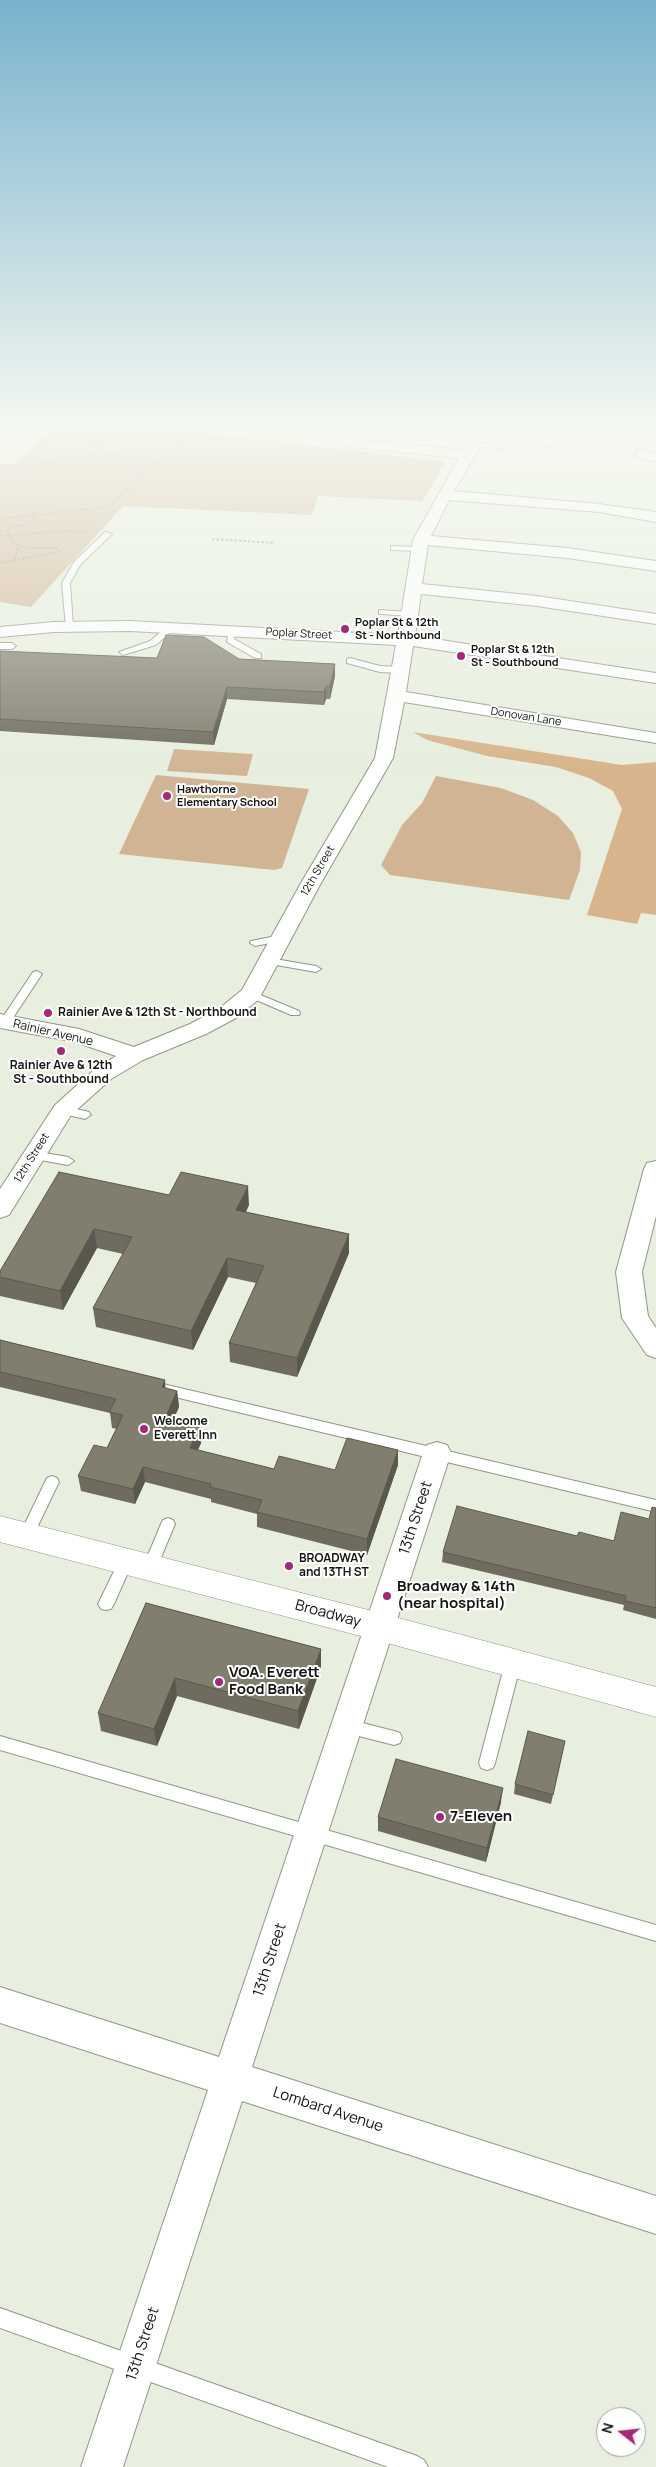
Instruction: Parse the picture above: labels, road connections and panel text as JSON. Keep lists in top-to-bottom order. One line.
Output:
{"streets":{"main road":["Broadway"],"street":["Poplar Street","Donovan Lane","12th Street","Rainier Avenue","13th Street","Lombard Avenue"]},"crossings":[["Poplar Street","12th Street"],["Donovan Lane","12th Street"],["12th Street","Rainier Avenue"],["13th Street","Broadway"],["13th Street","Lombard Avenue"]],"places":["Poplar St & 12th St - Northbound","Poplar St & 12th St - Southbound","Hawthorne Elementary School","Rainier Ave & 12th St - Northbound","Rainier Ave & 12th St - Southbound","Welcome Everett Inn","BROADWAY and 13TH ST","Broadway & 14th (near hospital)","VOA. Everett Food Bank","7-Eleven"],"north":"left"}
